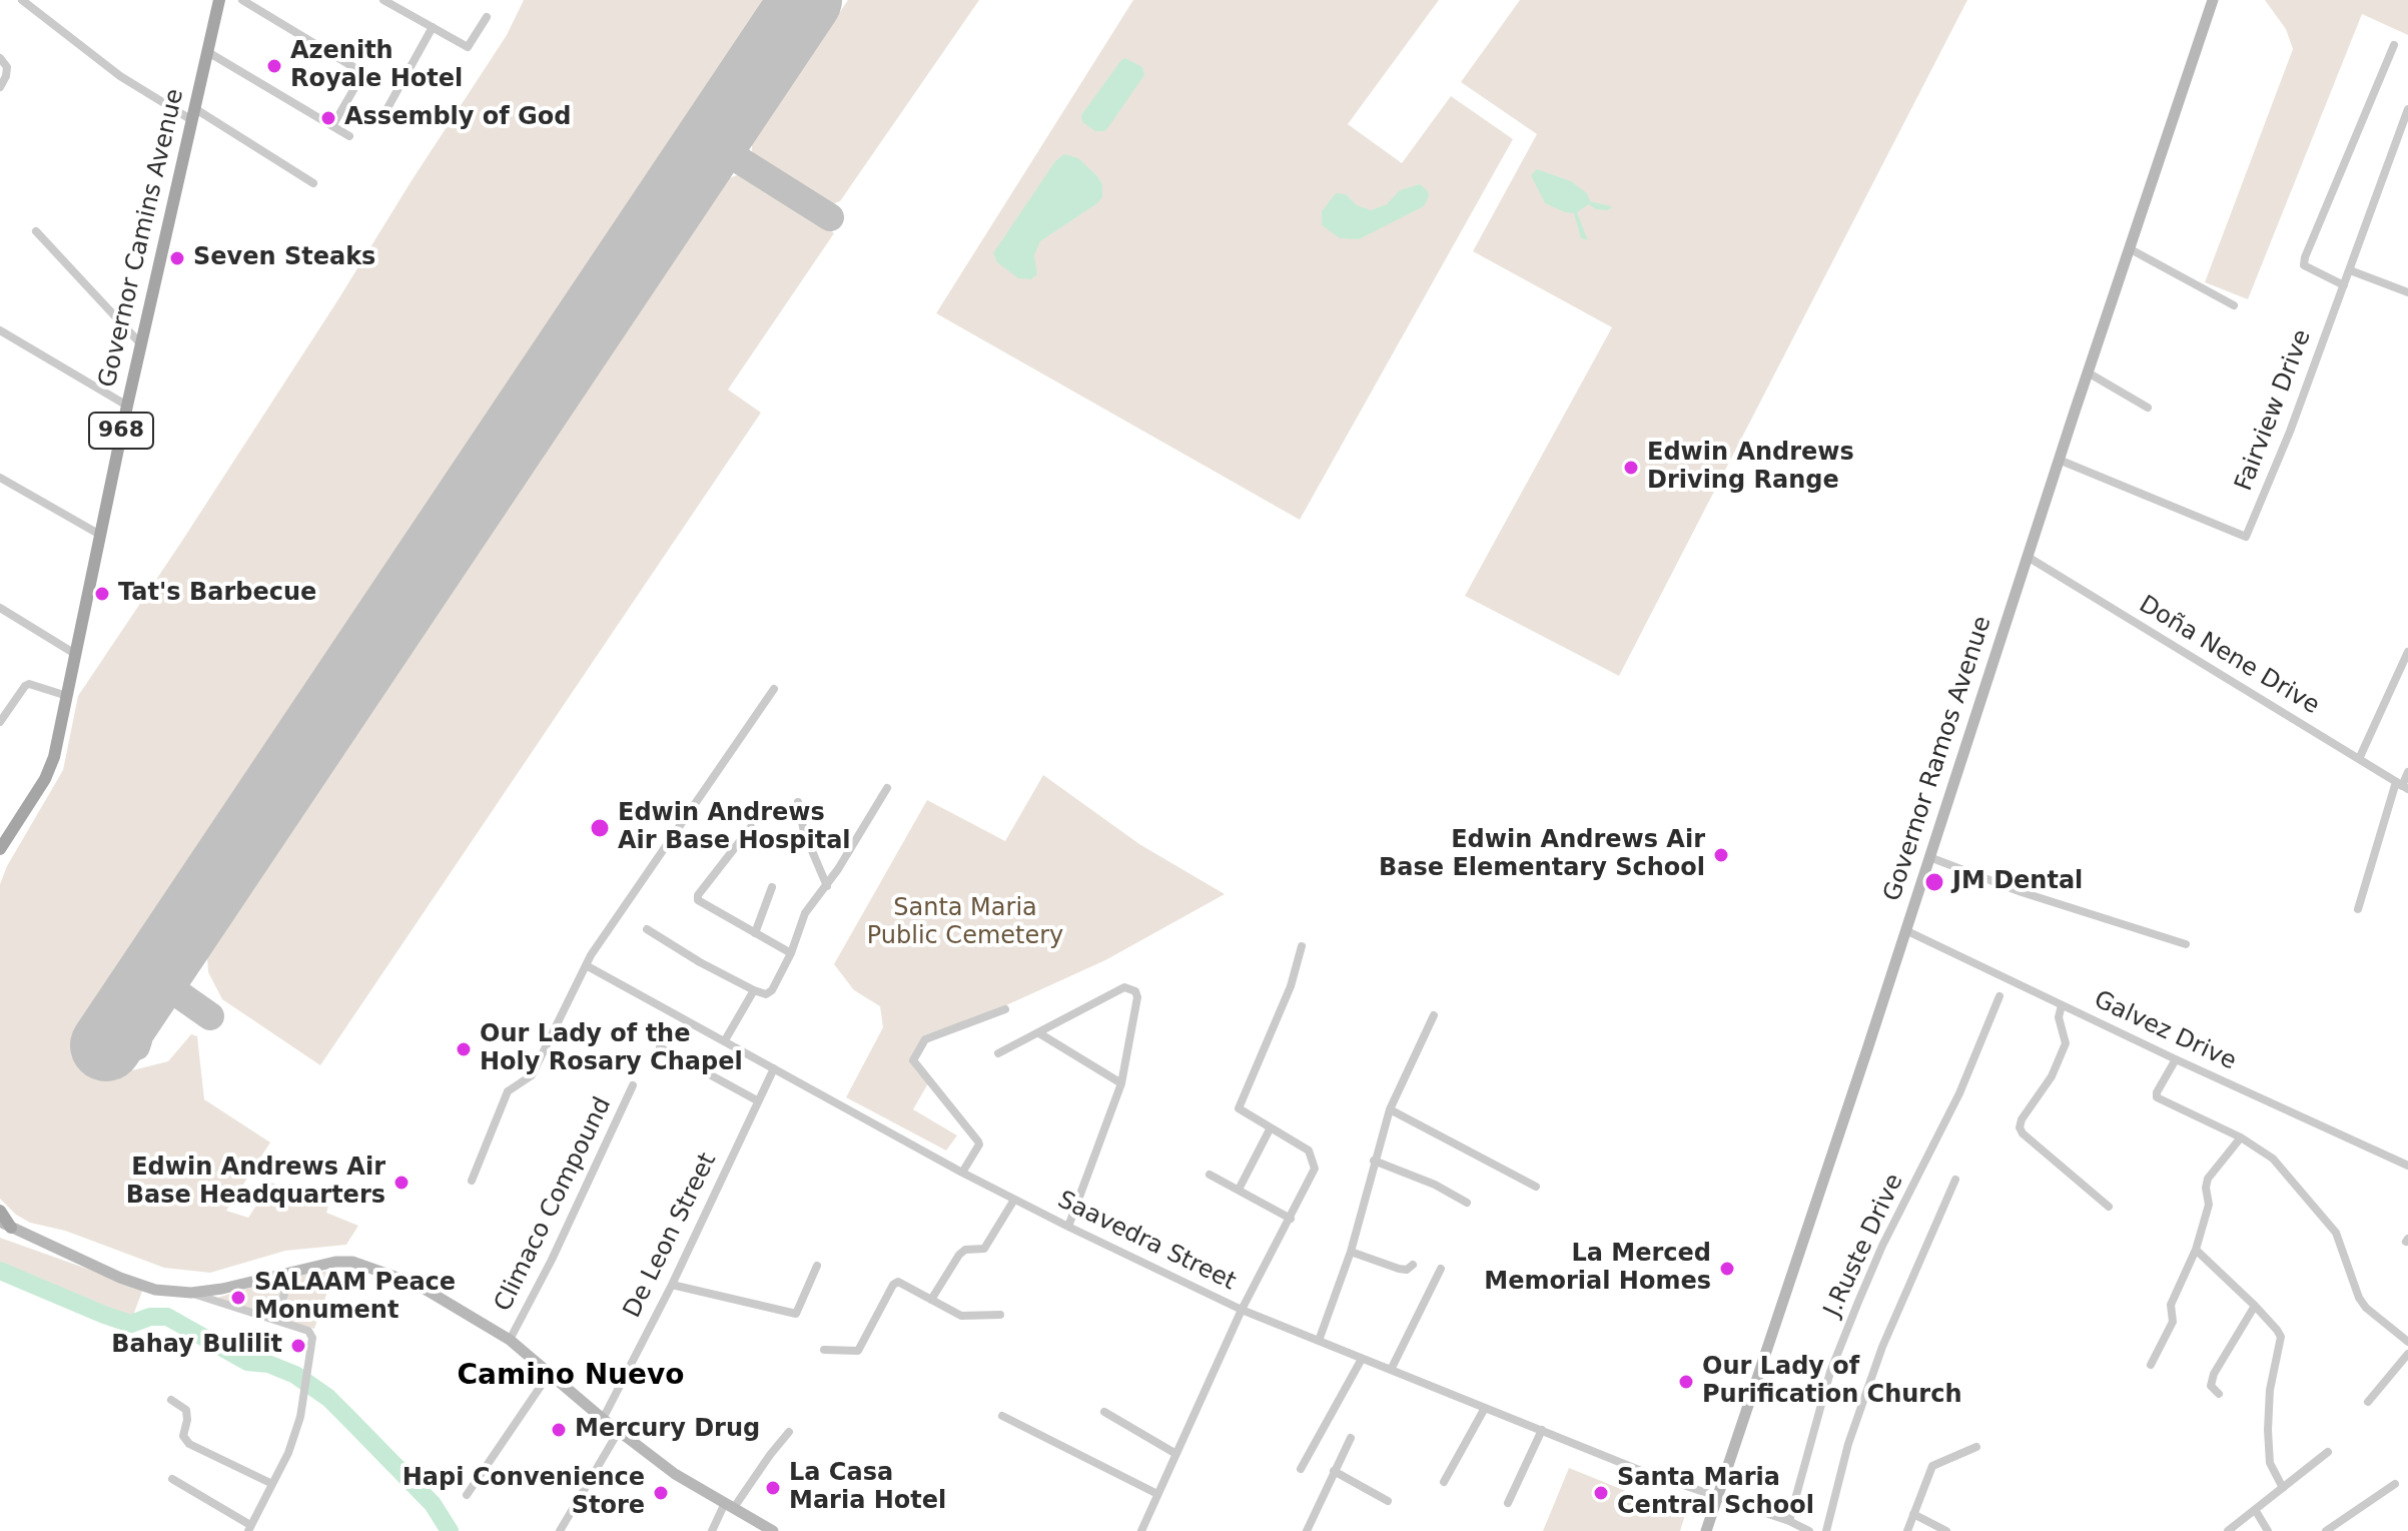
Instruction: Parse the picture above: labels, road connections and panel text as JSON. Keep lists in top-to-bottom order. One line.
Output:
{"streets":{"main road":["Governor Camins Avenue","968","Governor Ramos Avenue"],"street":["Fairview Drive","Doña Nene Drive","Galvez Drive","Climaco Compound","De Leon Street","Saavedra Street","J.Ruste Drive"]},"crossings":[["Fairview Drive","Governor Ramos Avenue"],["Doña Nene Drive","Governor Ramos Avenue"],["Governor Ramos Avenue","Galvez Drive"],["Governor Ramos Avenue","Saavedra Street"],["De Leon Street","Saavedra Street"],["Saavedra Street","J.Ruste Drive"]],"districts":["Camino Nuevo"],"parks":["Santa Maria Public Cemetery"],"places":["Azenith Royale Hotel","Assembly of God","Seven Steaks","Edwin Andrews Driving Range","Tat's Barbecue","Edwin Andrews Air Base Hospital","Edwin Andrews Air Base Elementary School","JM Dental","Our Lady of the Holy Rosary Chapel","Edwin Andrews Air Base Headquarters","La Merced Memorial Homes","SALAAM Peace Monument","Bahay Bulilit","Our Lady of Purification Church","Mercury Drug","La Casa Maria Hotel","Hapi Convenience Store","Santa Maria Central School"]}
